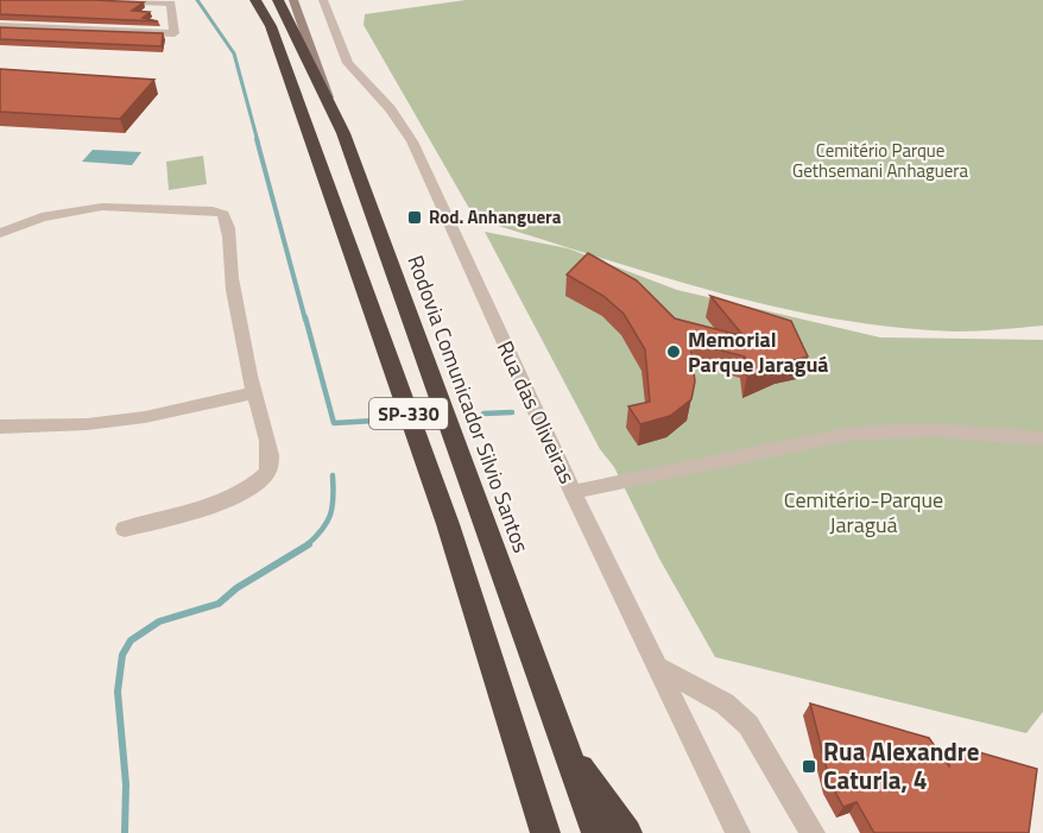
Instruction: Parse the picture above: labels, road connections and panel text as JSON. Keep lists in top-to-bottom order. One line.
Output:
{"streets":{"highway":["Rodovia Comunicador Silvio Santos","SP-330"],"street":["Rua das Oliveiras"]},"parks":["Cemitério Parque Gethsemani Anhaguera","Cemitério-Parque Jaraguá"],"places":{"transit":["Rod. Anhanguera","Rua Alexandre Caturla, 4"],"other":["Memorial Parque Jaraguá"]}}
